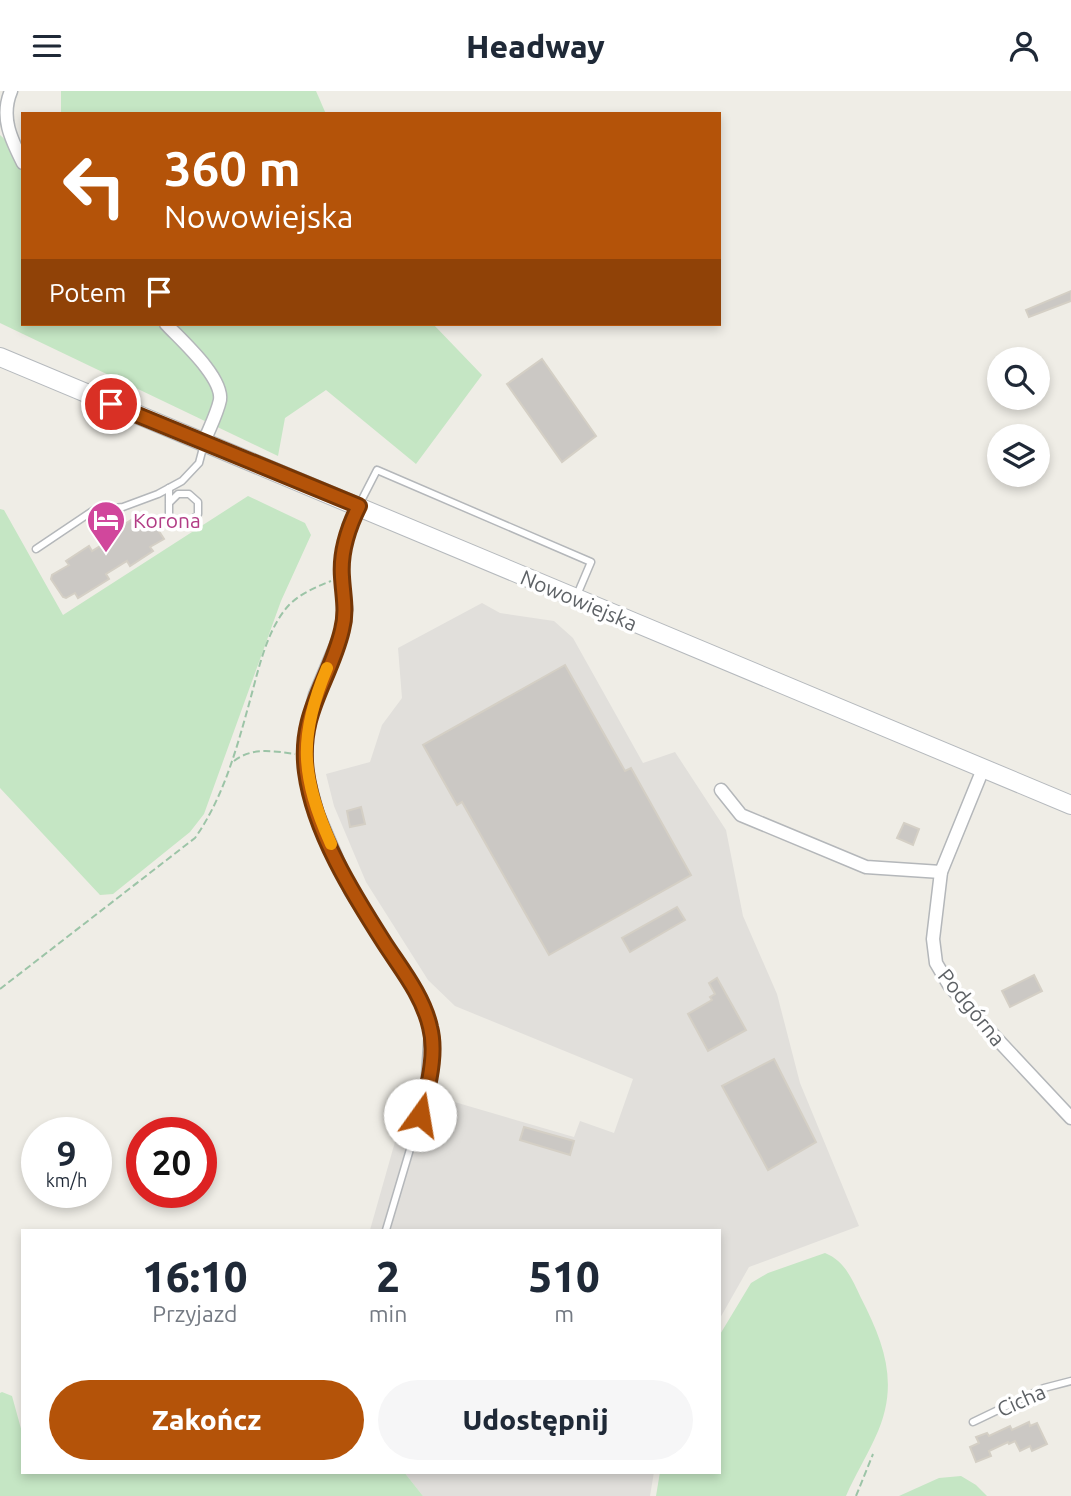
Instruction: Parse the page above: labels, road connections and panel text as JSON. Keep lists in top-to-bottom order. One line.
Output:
{"streets":{"main road":["Nowowiejska"],"street":["Podgórna"],"lane":["Cicha"]},"crossings":[["Nowowiejska","Podgórna"]],"places":{"hotel":["Korona"]},"page":{"header":"Headway","turn":["360 m","Nowowiejska"],"then":"Potem","speed":"9 km/h","limit":"20","eta":["16:10","Przyjazd","2","min","510","m"],"buttons":["Zakończ","Udostępnij"]}}
